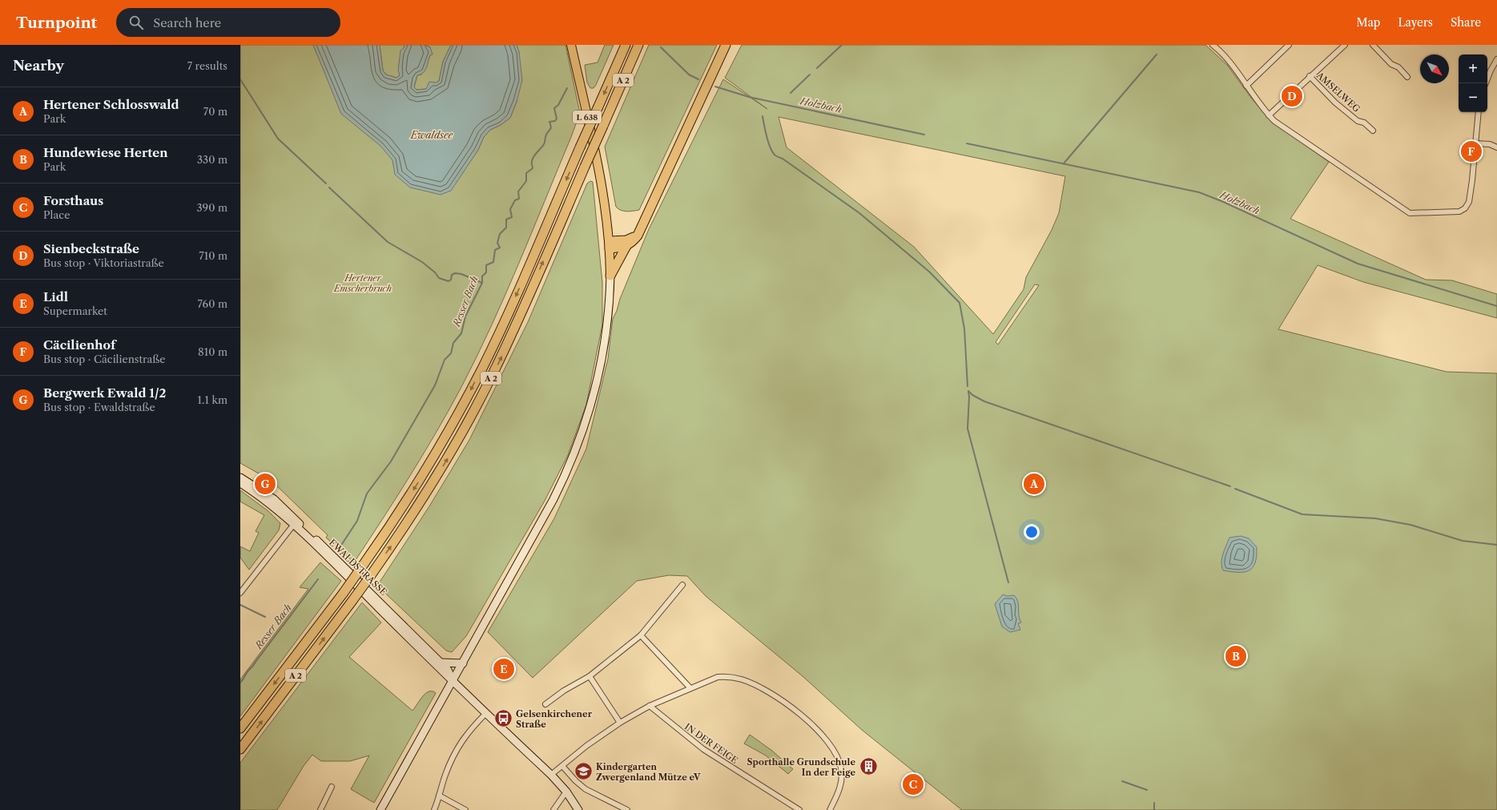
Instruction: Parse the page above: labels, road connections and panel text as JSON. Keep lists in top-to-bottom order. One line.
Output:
{"streets":{"highway":["A 2"],"main road":["L 638","EWALDSTRASSE"],"street":["AMSELWEG","IN DER FEIGE"]},"crossings":[["L 638","EWALDSTRASSE"]],"water":["Holzbach","Ewaldsee","Resser Bach"],"parks":["Hertener Emscherbruch"],"places":{"bus stop":["Gelsenkirchener Straße"],"building":["Sporthalle Grundschule In der Feige"],"school or university":["Kindergarten Zwergenland Mütze eV"]},"north":"bottom right","page":{"header":"Turnpoint","search":"Search here","nav":["Map","Layers","Share"],"heading":["Nearby","7 results"],"map_buttons":["+","−"],"pins":["D","F","A","G","B","E","C"],"list":[{"mark":"A","name":"Hertener Schlosswald","note":"Park","value":"70 m"},{"mark":"B","name":"Hundewiese Herten","note":"Park","value":"330 m"},{"mark":"C","name":"Forsthaus","note":"Place","value":"390 m"},{"mark":"D","name":"Sienbeckstraße","note":"Bus stop · Viktoriastraße","value":"710 m"},{"mark":"E","name":"Lidl","note":"Supermarket","value":"760 m"},{"mark":"F","name":"Cäcilienhof","note":"Bus stop · Cäcilienstraße","value":"810 m"},{"mark":"G","name":"Bergwerk Ewald 1/2","note":"Bus stop · Ewaldstraße","value":"1.1 km"}]}}
